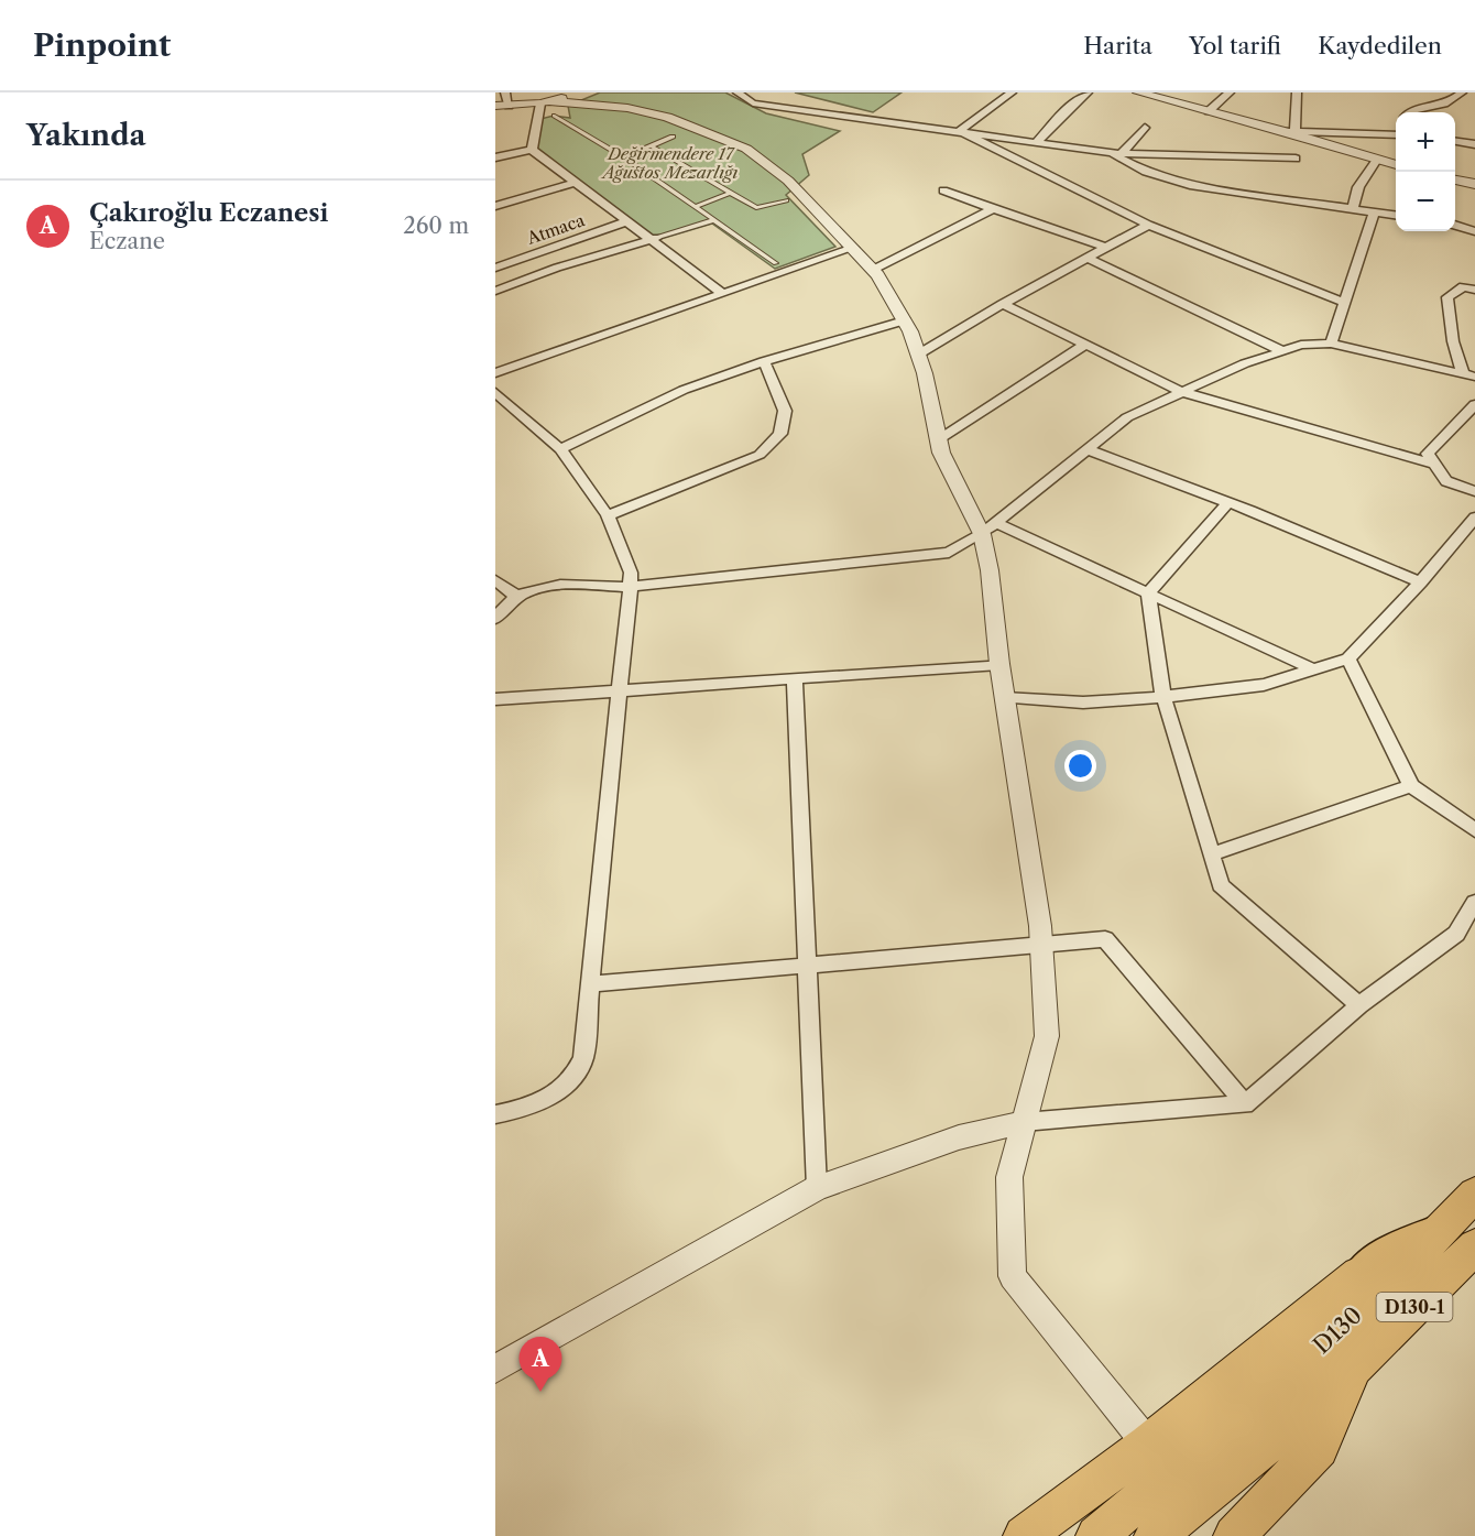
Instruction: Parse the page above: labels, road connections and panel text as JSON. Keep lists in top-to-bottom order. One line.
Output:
{"streets":{"highway":["D130-1","D130"],"street":["Atmaca"]},"crossings":[["D130-1","D130"]],"parks":["Değirmendere 17 Ağustos Mezarlığı"],"page":{"header":"Pinpoint","nav":["Harita","Yol tarifi","Kaydedilen"],"heading":"Yakında","map_buttons":["+","−"],"list":[{"mark":"A","name":"Çakıroğlu Eczanesi","note":"Eczane","value":"260 m"}],"pins":"A"}}
